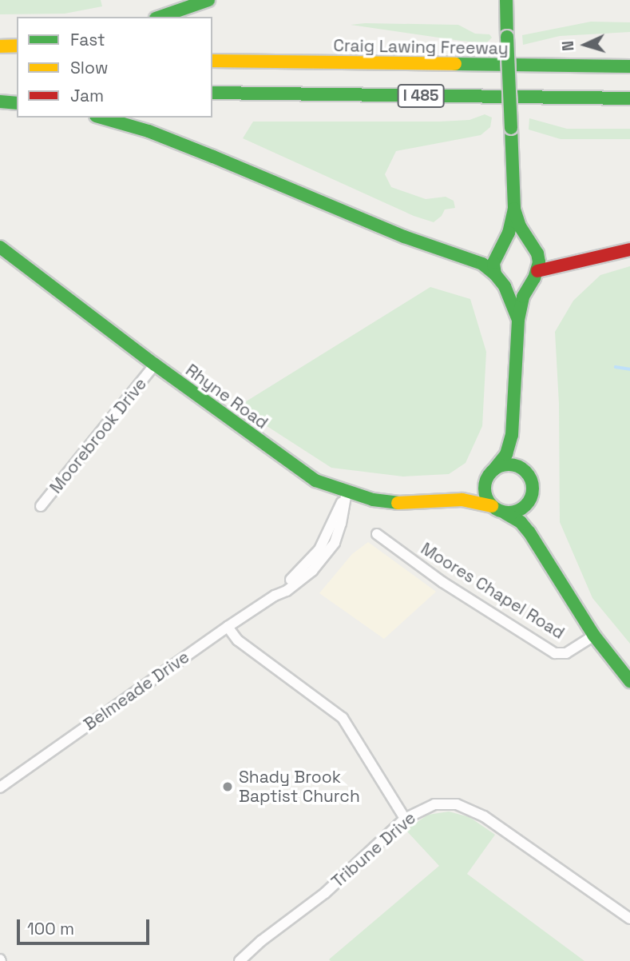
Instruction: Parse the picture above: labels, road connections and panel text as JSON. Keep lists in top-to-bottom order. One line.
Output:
{"streets":{"main road":["Craig Lawing Freeway","I 485","Rhyne Road","Moores Chapel Road"],"street":["Moorebrook Drive","Belmeade Drive","Tribune Drive"]},"crossings":[["Rhyne Road","Moorebrook Drive"],["Rhyne Road","Moores Chapel Road"],["Rhyne Road","Belmeade Drive"]],"places":["Shady Brook Baptist Church"],"legend":["Fast","Slow","Jam"],"scale_bar":"100 m","north":"left"}
